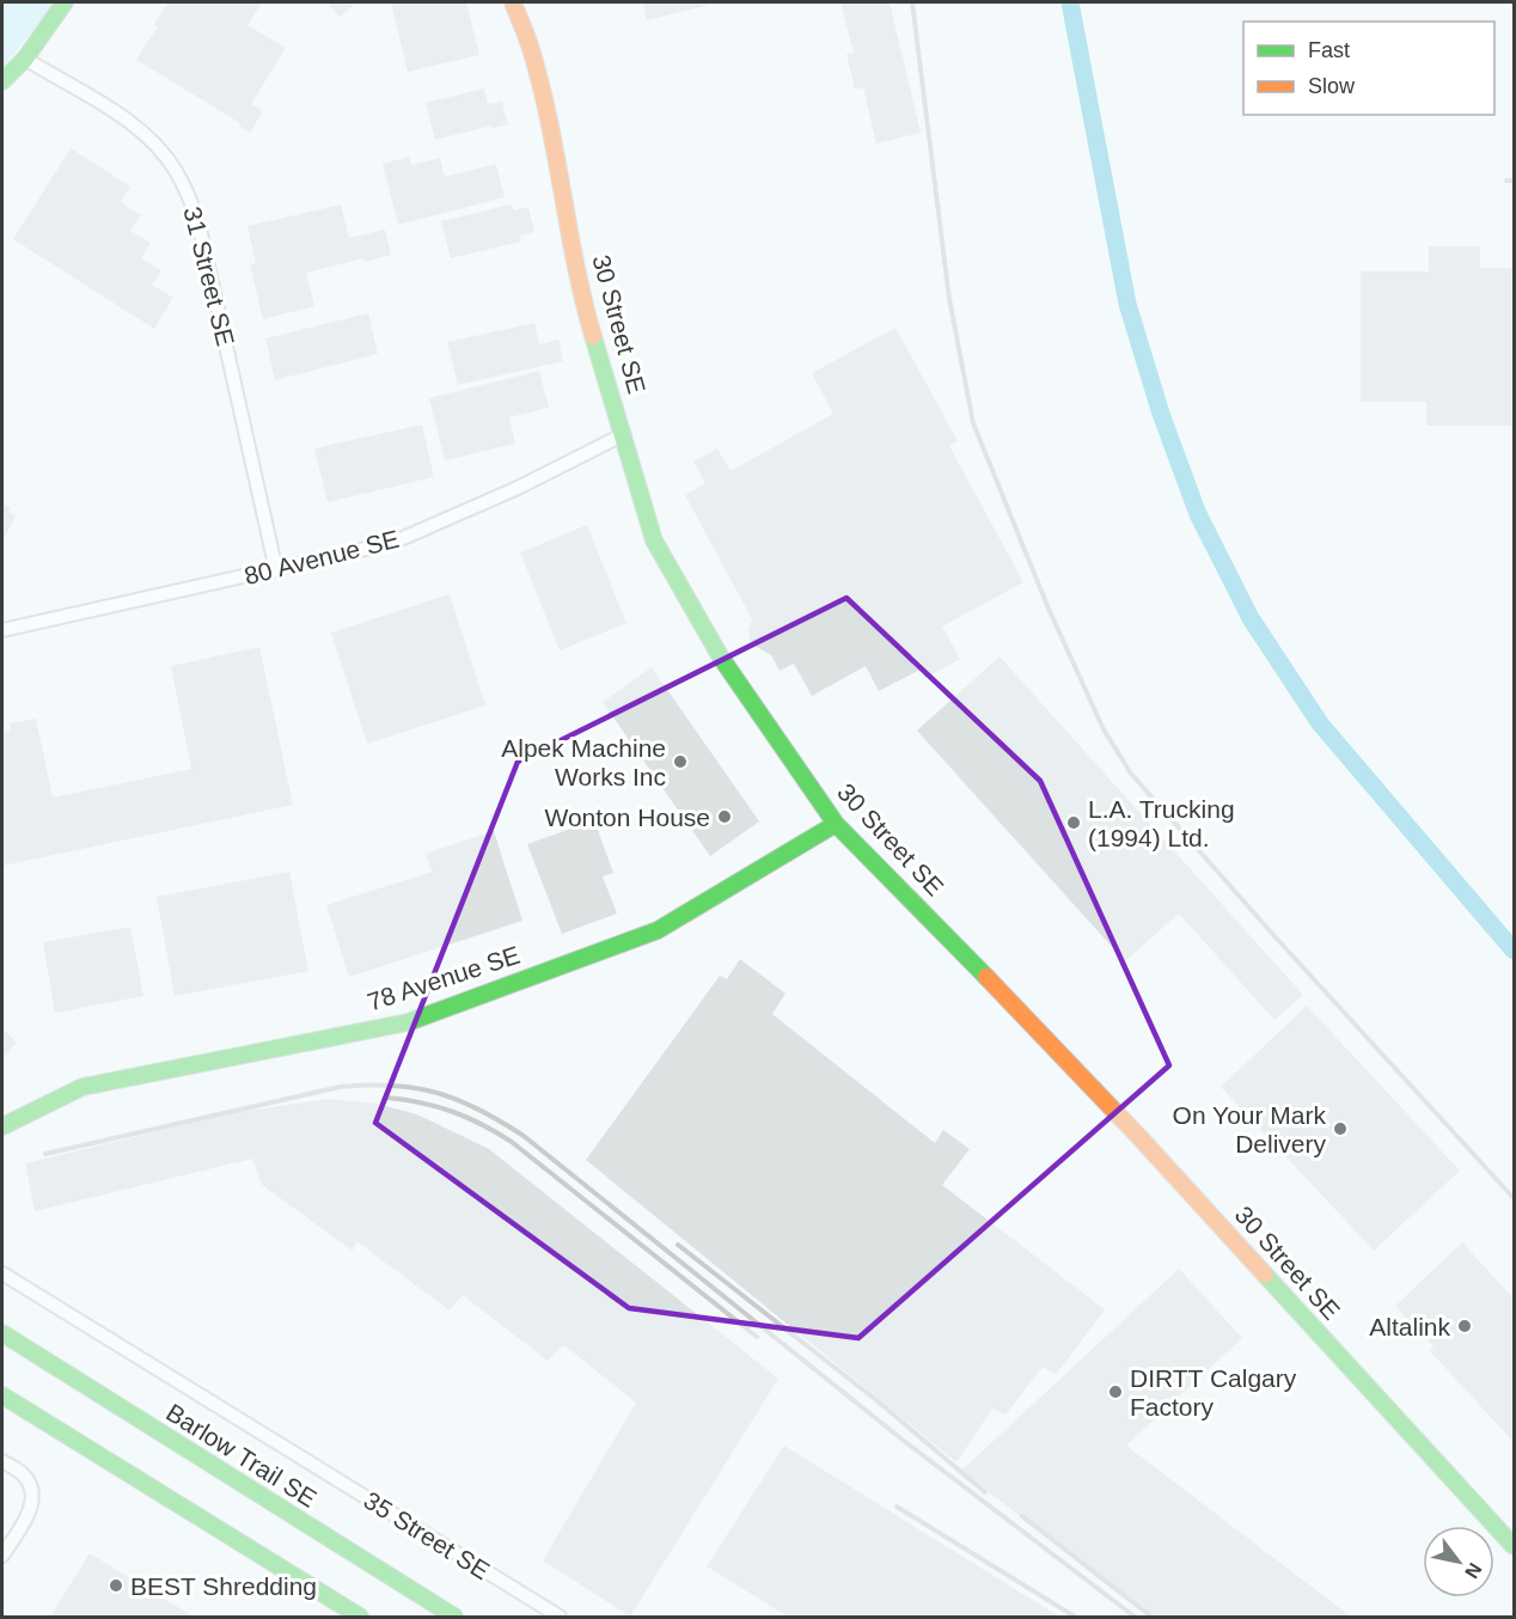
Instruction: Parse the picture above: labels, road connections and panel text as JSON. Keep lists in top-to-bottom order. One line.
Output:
{"streets":{"main road":["30 Street SE","78 Avenue SE","Barlow Trail SE"],"street":["31 Street SE","80 Avenue SE","35 Street SE"]},"crossings":[["31 Street SE","80 Avenue SE"],["30 Street SE","80 Avenue SE"],["30 Street SE","78 Avenue SE"]],"places":["Alpek Machine Works Inc","Wonton House","L.A. Trucking (1994) Ltd.","On Your Mark Delivery","Altalink","DIRTT Calgary Factory","BEST Shredding"],"legend":["Fast","Slow"],"north":"bottom right"}
